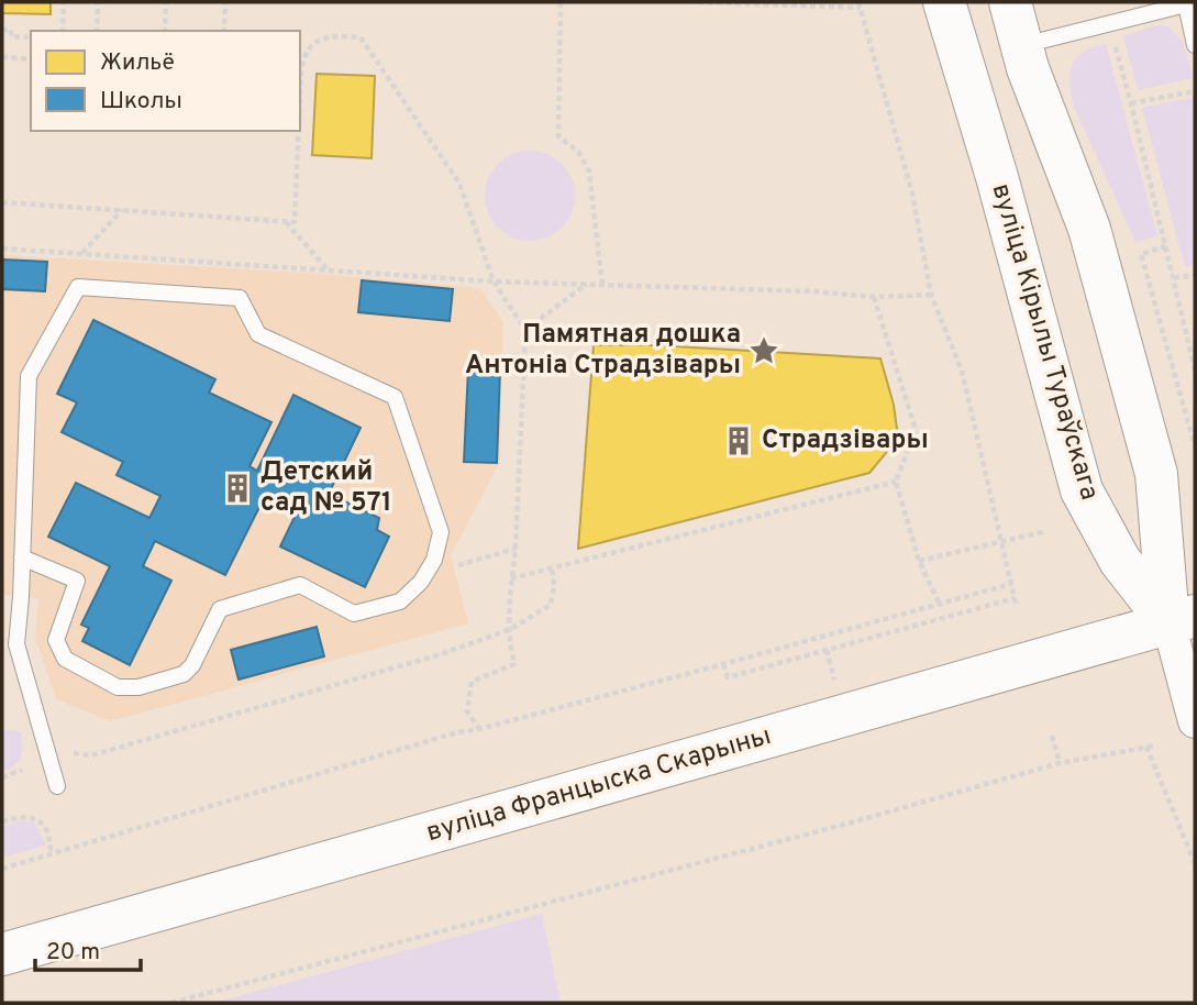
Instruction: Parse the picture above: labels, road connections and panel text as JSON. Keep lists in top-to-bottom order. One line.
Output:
{"streets":{"main road":["вуліца Кірылы Тураўскага","вуліца Францыска Скарыны"]},"crossings":[["вуліца Кірылы Тураўскага","вуліца Францыска Скарыны"]],"places":{"place":["Памятная дошка Антоніа Страдзівары"],"building":["Страдзівары","Детский сад № 571"]},"legend":["Жильё","Школы"],"scale_bar":"20 m"}
